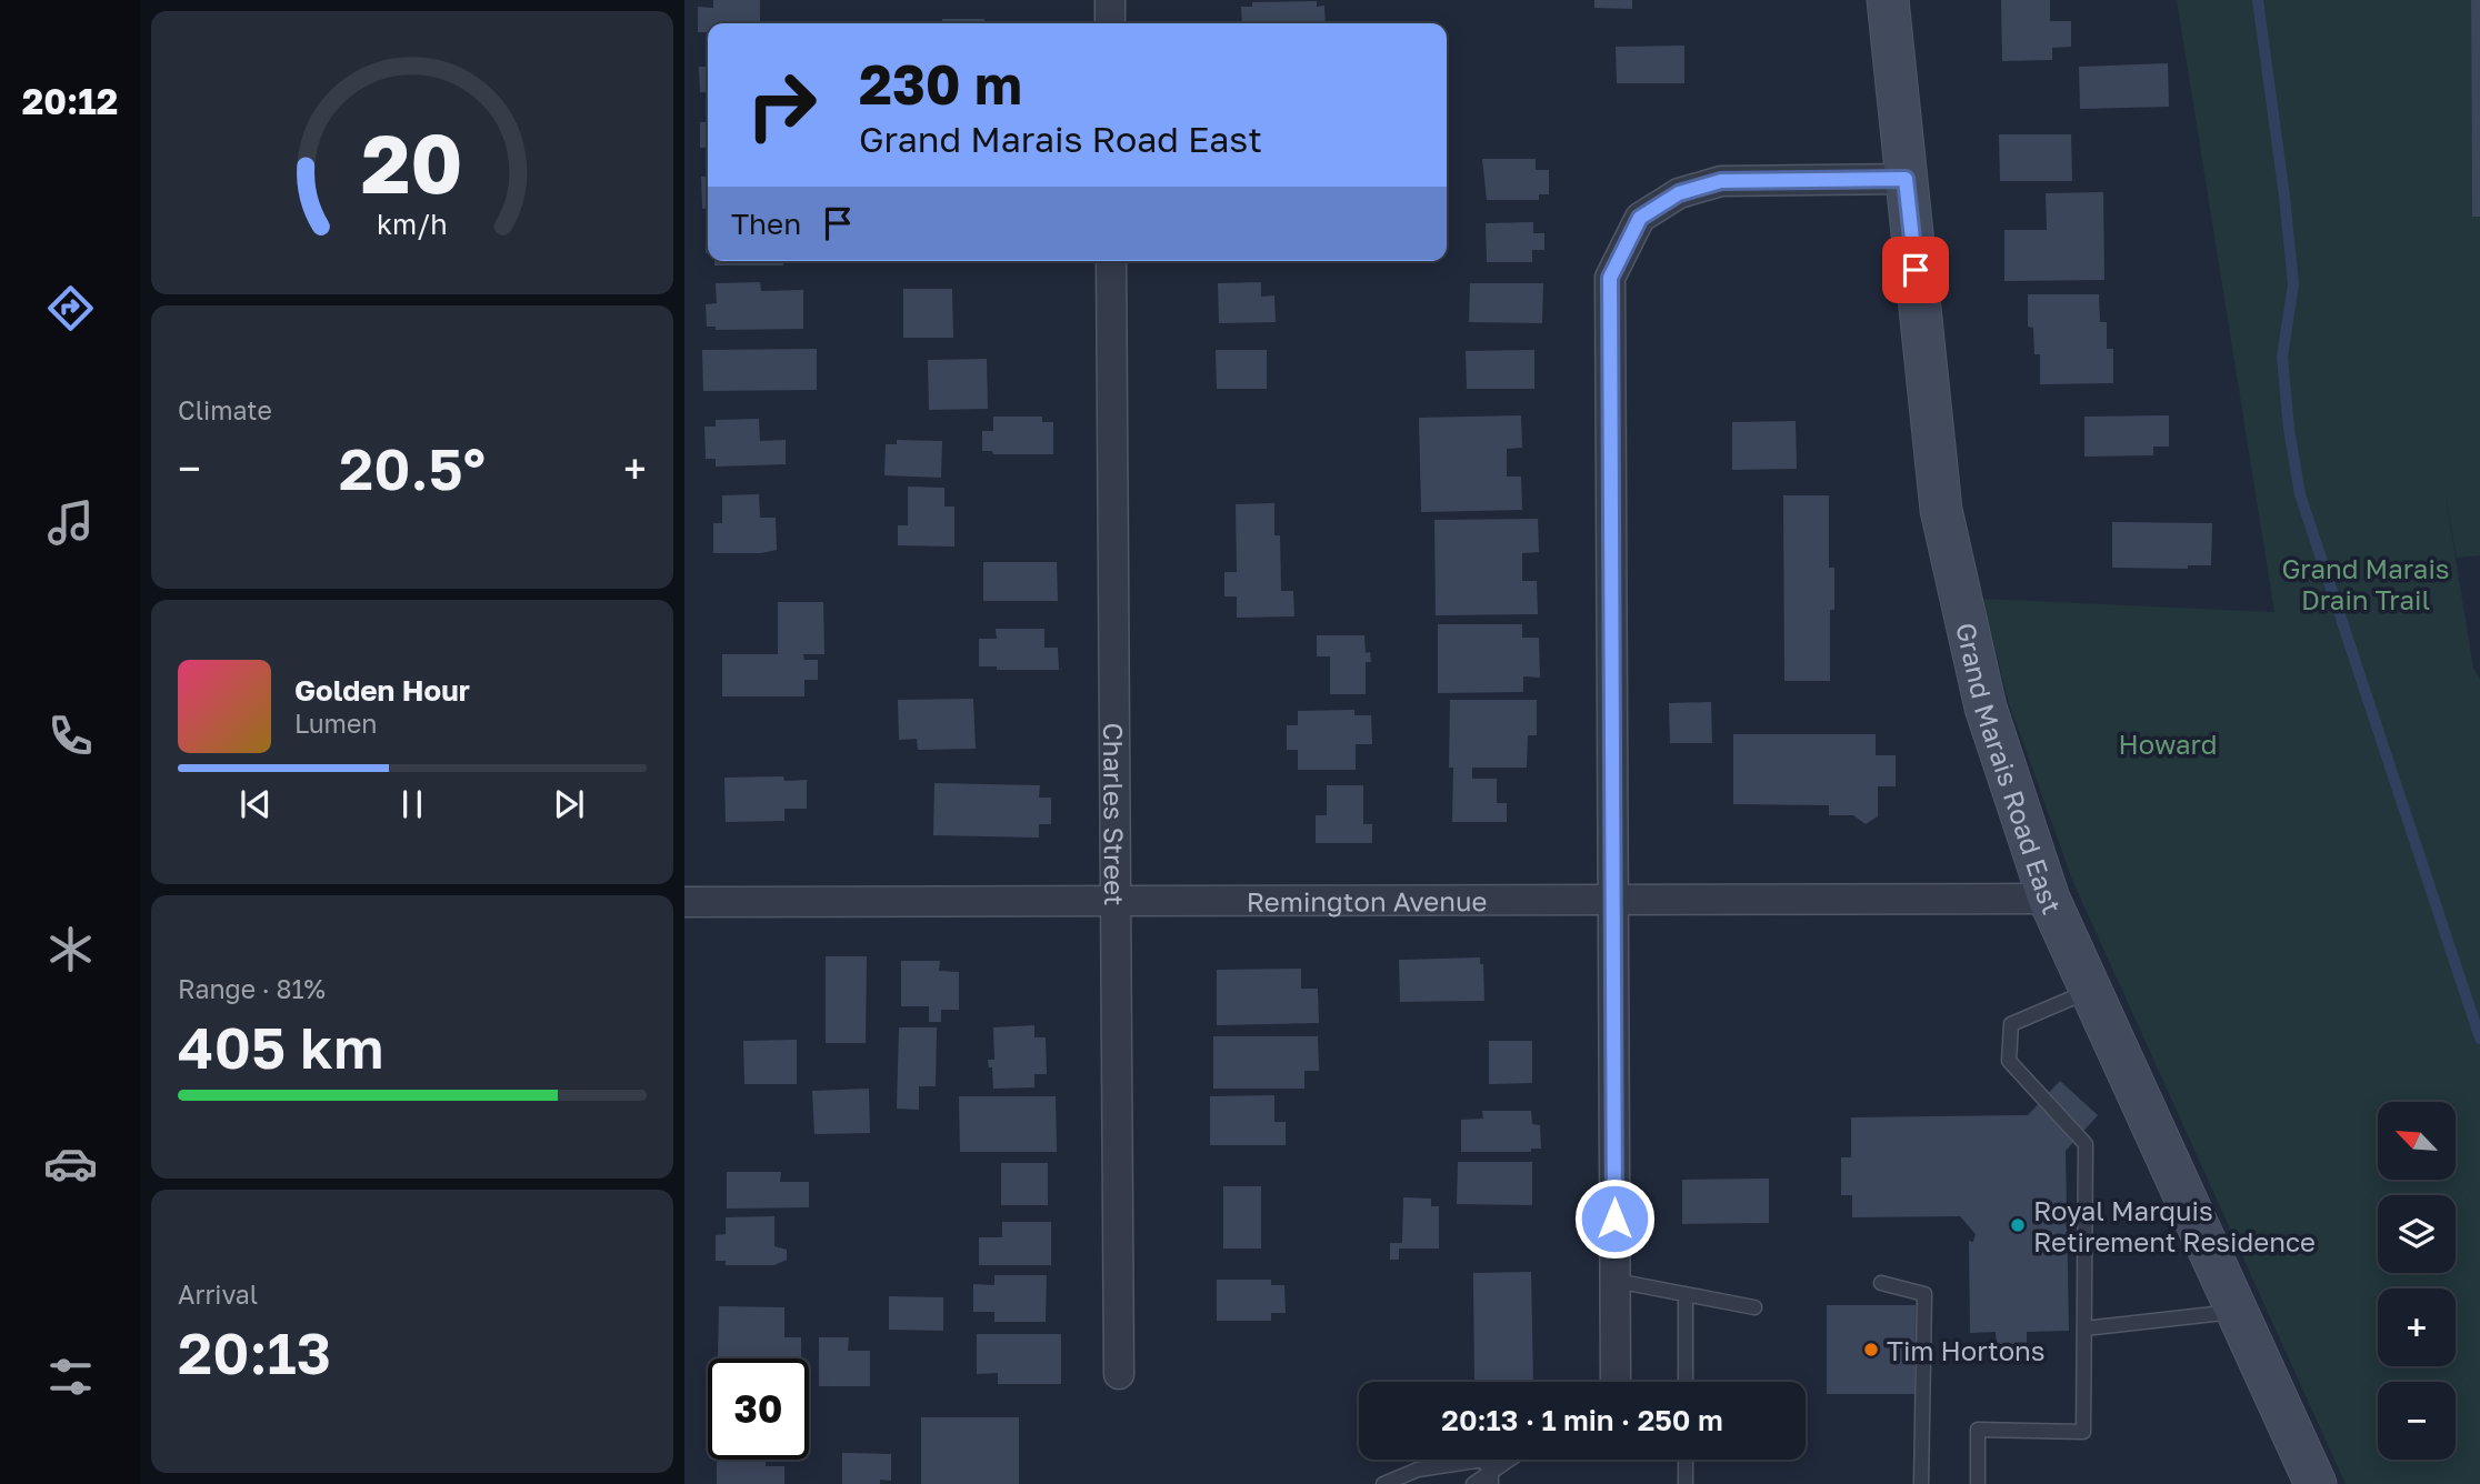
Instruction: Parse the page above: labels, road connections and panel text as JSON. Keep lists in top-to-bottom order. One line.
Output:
{"streets":{"street":["Grand Marais Road East","Charles Street","Remington Avenue"]},"crossings":[["Grand Marais Road East","Remington Avenue"],["Charles Street","Remington Avenue"]],"parks":["Grand Marais Drain Trail","Howard"],"places":["Royal Marquis Retirement Residence","Tim Hortons"],"north":"top left","page":{"tabs":"20:12","turn":["230 m","Grand Marais Road East"],"then":"Then","tile":["Climate",["Range · 81%","405 km"],["Arrival","20:13"]],"heat":["−","20.5°","+"],"song":["Golden Hour","Lumen"],"map_buttons":["+","−"],"limit":"30","trip":"20:13 · 1 min · 250 m","gauge":["20","km/h"]}}
